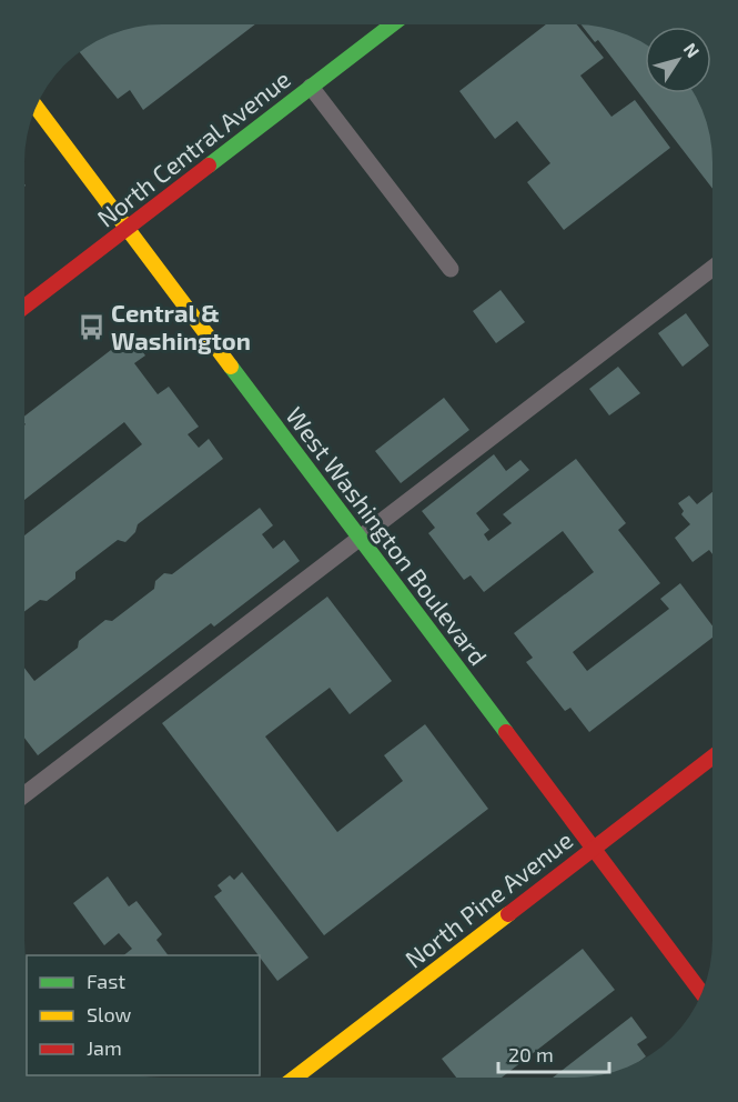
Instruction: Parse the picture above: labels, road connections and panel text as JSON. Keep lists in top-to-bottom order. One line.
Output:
{"streets":{"street":["North Central Avenue","West Washington Boulevard","North Pine Avenue"]},"crossings":[["North Central Avenue","West Washington Boulevard"],["West Washington Boulevard","North Pine Avenue"]],"places":{"bus stop":["Central & Washington"]},"legend":["Fast","Slow","Jam"],"scale_bar":"20 m","north":"top right"}
